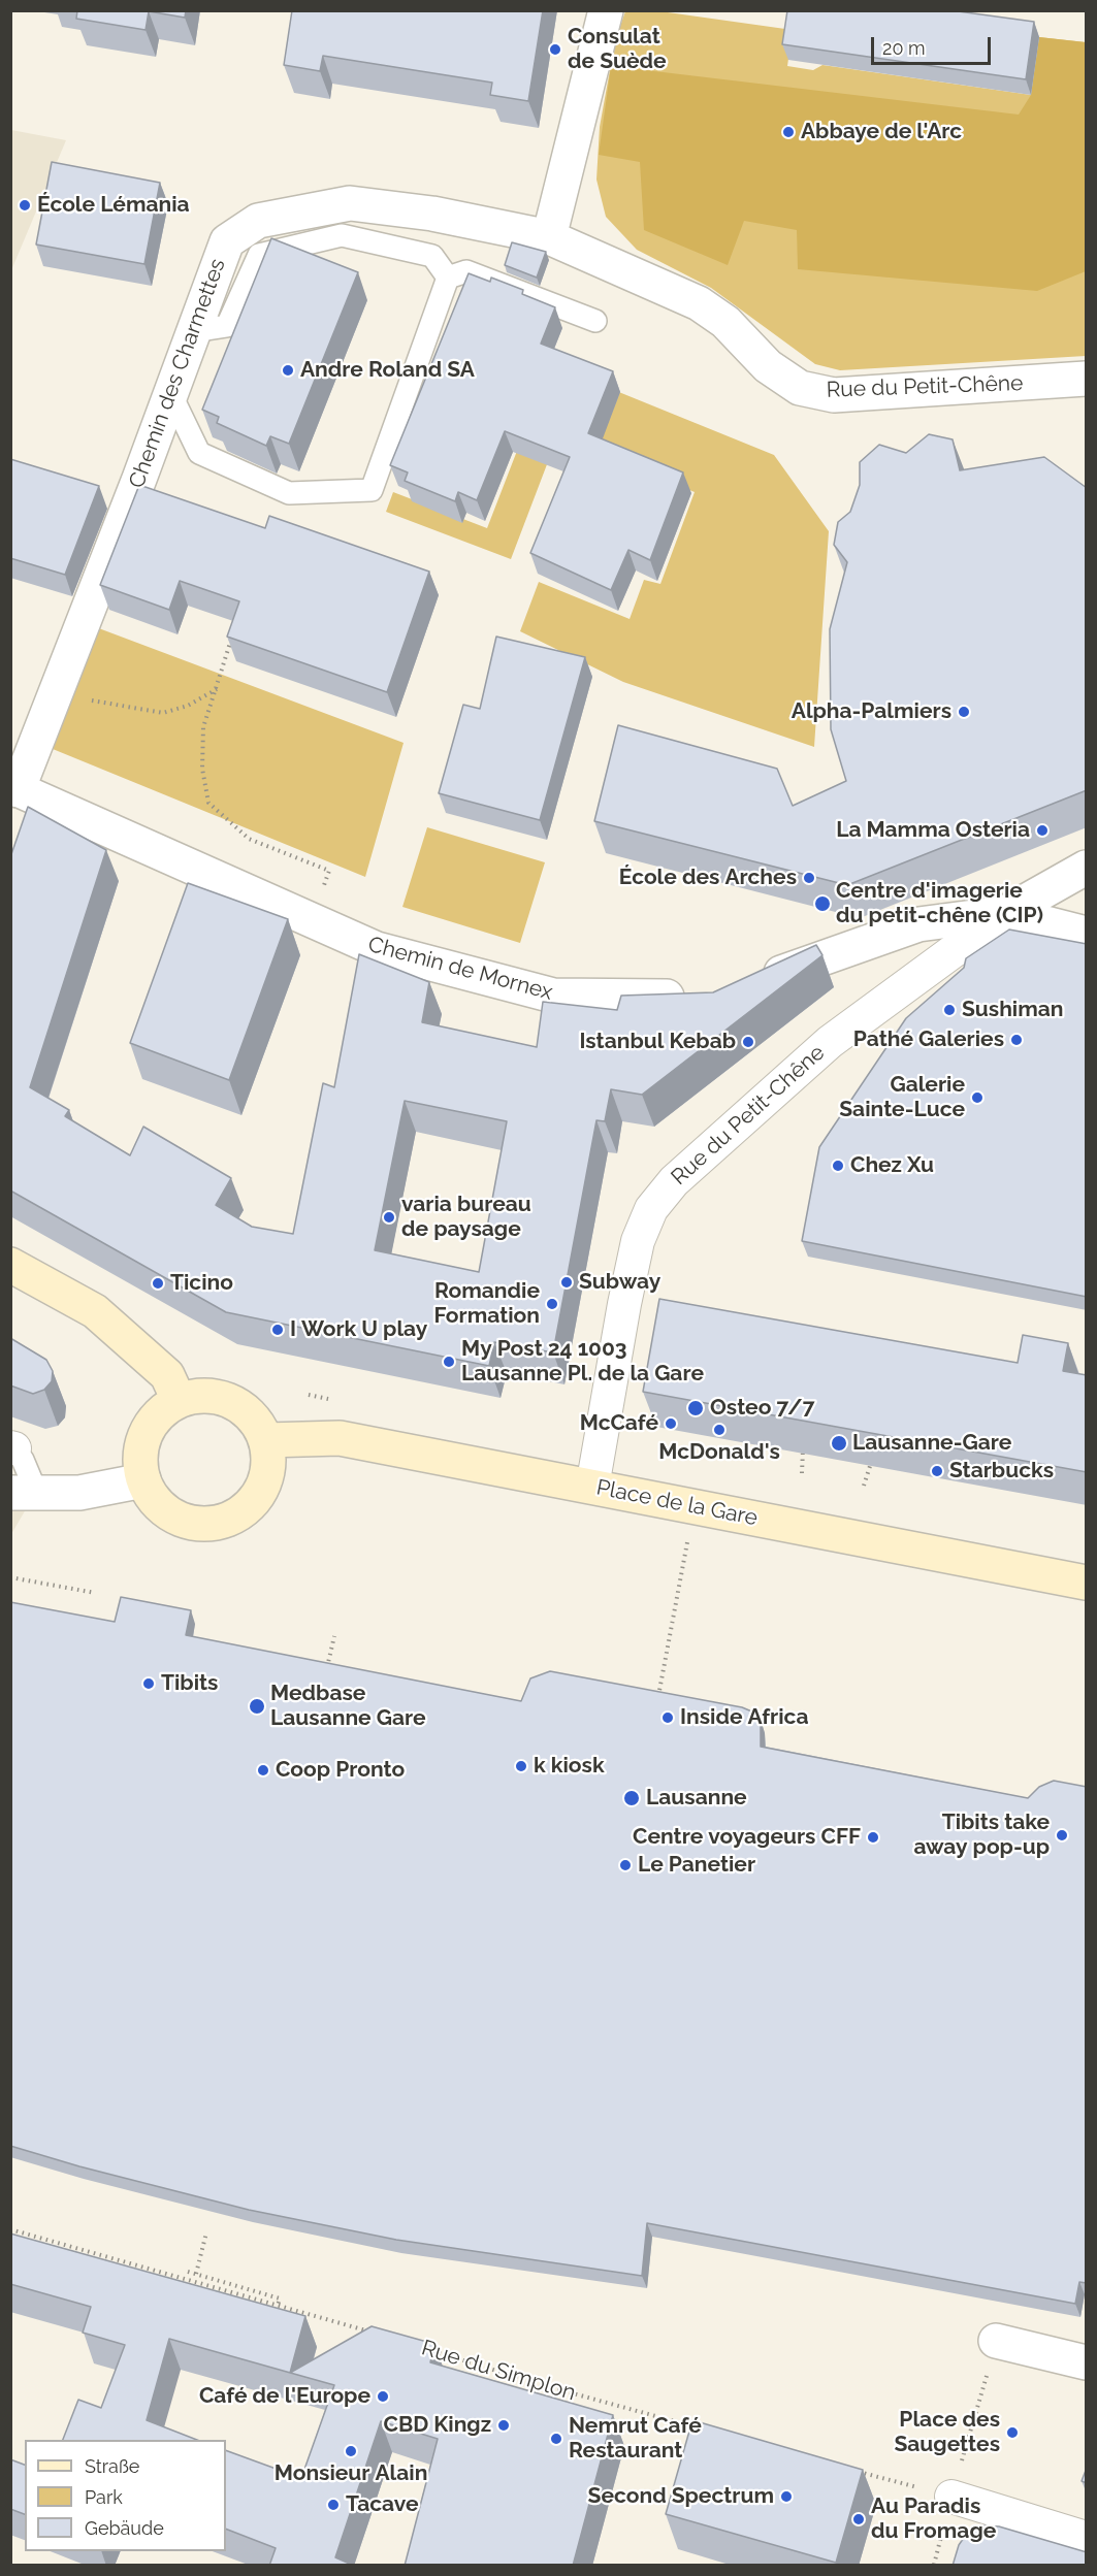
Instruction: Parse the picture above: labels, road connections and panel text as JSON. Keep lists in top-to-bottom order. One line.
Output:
{"streets":{"main road":["Place de la Gare"],"street":["Chemin des Charmettes","Rue du Petit-Chêne","Chemin de Mornex"],"path":["Rue du Simplon"]},"crossings":[["Chemin des Charmettes","Rue du Petit-Chêne"],["Chemin des Charmettes","Chemin de Mornex"],["Rue du Petit-Chêne","Place de la Gare"]],"places":["Consulat de Suède","Abbaye de l'Arc","École Lémania","Andre Roland SA","Alpha-Palmiers","La Mamma Osteria","École des Arches","Centre d'imagerie du petit-chêne (CIP)","Sushiman","Pathé Galeries","Istanbul Kebab","Galerie Sainte-Luce","Chez Xu","varia bureau de paysage","Subway","Ticino","Romandie Formation","I Work U play","My Post 24 1003 Lausanne Pl. de la Gare","Osteo 7/7","McCafé","McDonald's","Lausanne-Gare","Starbucks","Tibits","Medbase Lausanne Gare","Inside Africa","k kiosk","Coop Pronto","Lausanne","Tibits take away pop-up","Centre voyageurs CFF","Le Panetier","Café de l'Europe","CBD Kingz","Place des Saugettes","Nemrut Café Restaurant","Monsieur Alain","Second Spectrum","Tacave","Au Paradis du Fromage"],"legend":["Straße","Park","Gebäude"],"scale_bar":"20 m"}
